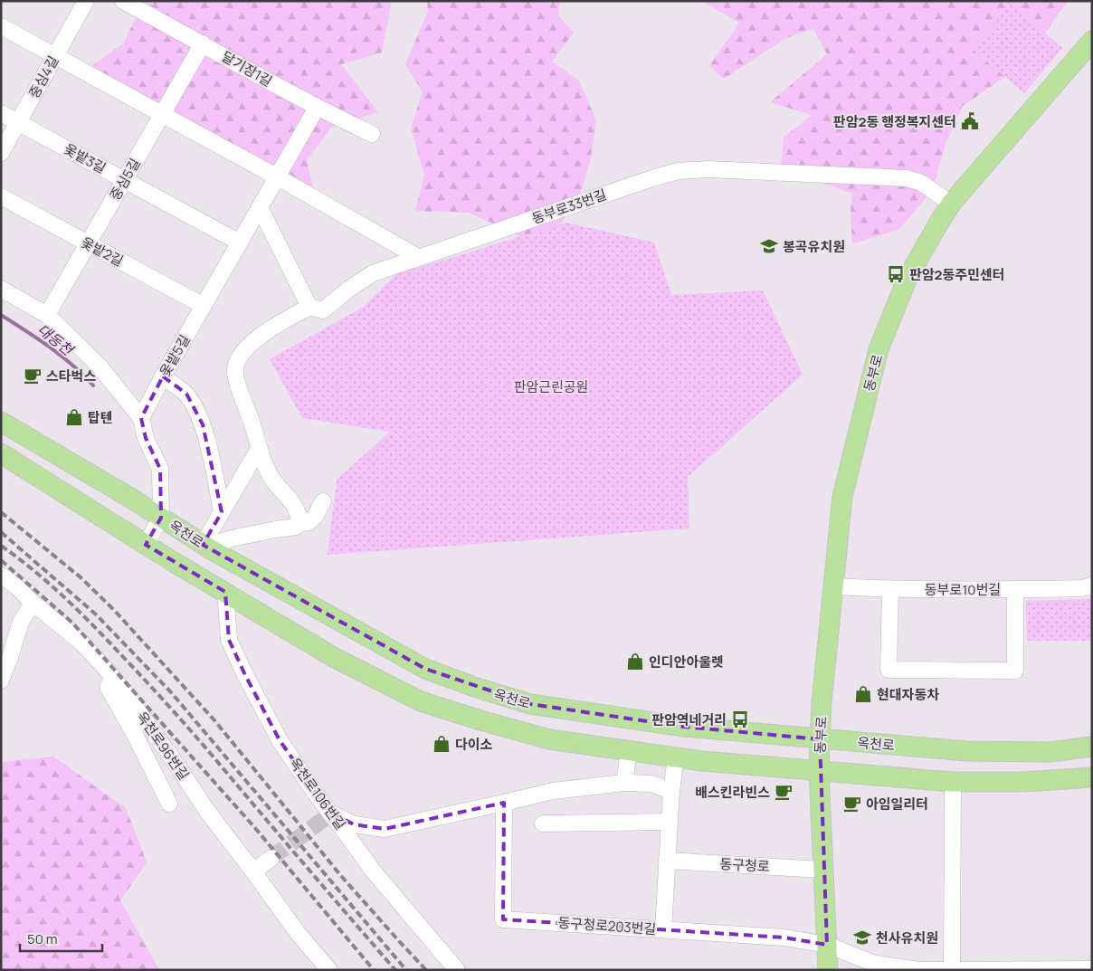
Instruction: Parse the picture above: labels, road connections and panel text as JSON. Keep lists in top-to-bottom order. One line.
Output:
{"streets":{"main road":["동부로","옥천로"],"street":["달기장1길","중심4길","옻밭3길","중심5길","동부로33번길","옻밭2길","옻밭5길","동부로10번길","옥천로96번길","옥천로106번길","동구청로","동구청로203번길"]},"crossings":[["달기장1길","중심5길"],["달기장1길","옻밭5길"],["중심4길","옻밭3길"],["옻밭3길","중심5길"],["옻밭3길","옻밭5길"],["중심5길","옻밭2길"],["동부로33번길","동부로"],["옻밭2길","옻밭5길"],["동부로","옥천로"],["동부로","동부로10번길"]],"water":["대동천"],"parks":["판암근린공원"],"places":{"public building":["판암2동 행정복지센터"],"school or university":["봉곡유치원","천사유치원"],"bus stop":["판암2동주민센터","판암역네거리"],"cafe":["스타벅스","배스킨라빈스","아임일리터"],"shop":["탑텐","인디안아울렛","현대자동차","다이소"]},"scale_bar":"50 m"}
